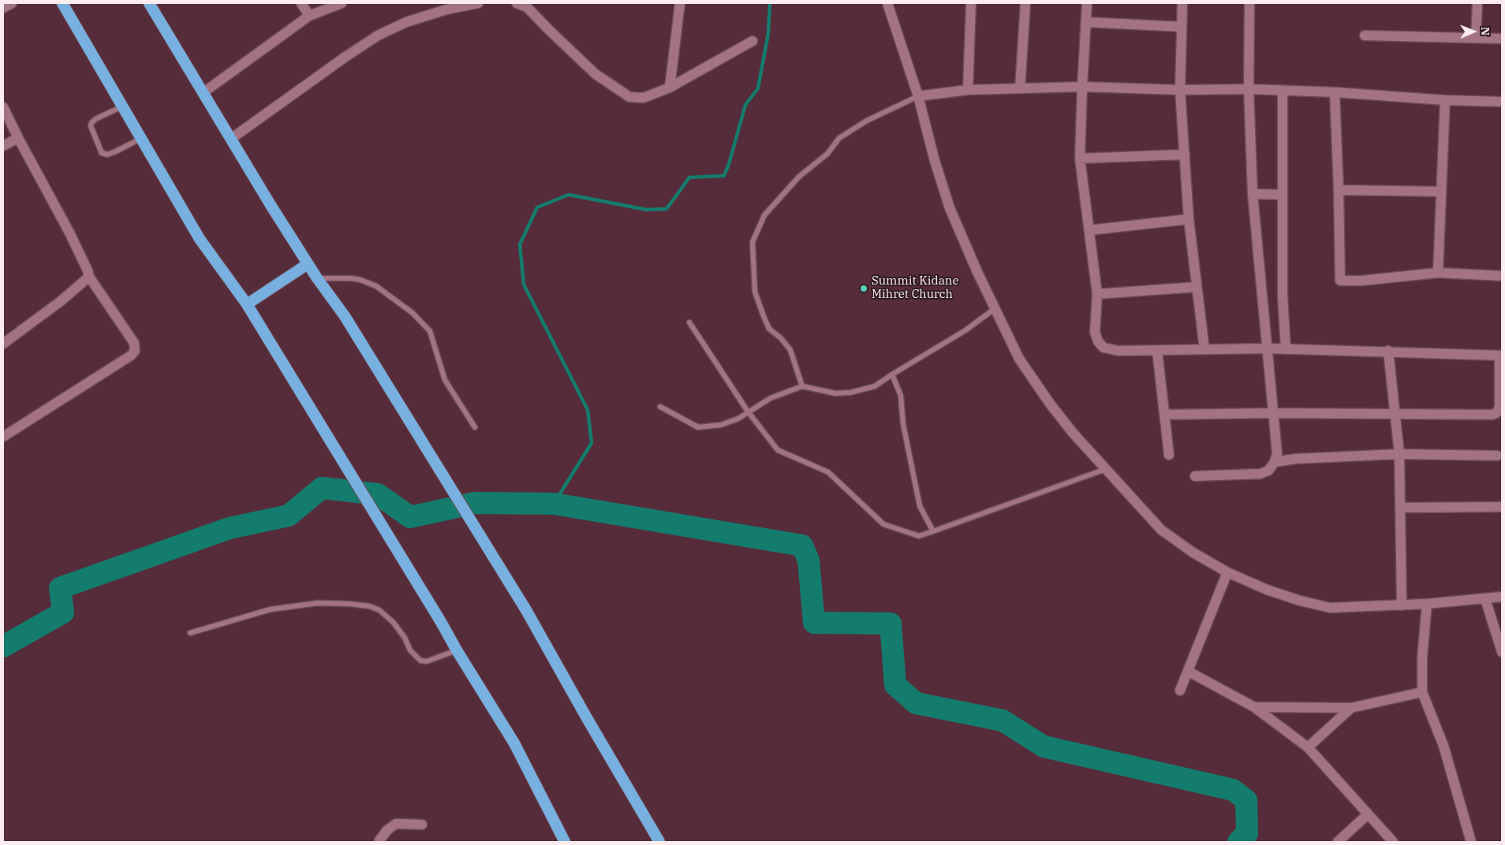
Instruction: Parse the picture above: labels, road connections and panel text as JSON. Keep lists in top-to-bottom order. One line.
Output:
{"places":["Summit Kidane Mihret Church"],"north":"right"}
